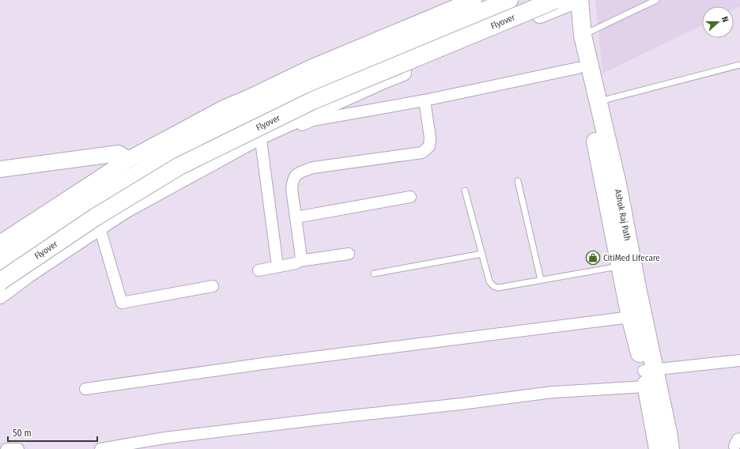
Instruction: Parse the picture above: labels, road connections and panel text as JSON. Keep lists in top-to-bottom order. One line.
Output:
{"streets":{"main road":["Flyover","Ashok Raj Path"]},"crossings":[["Flyover","Ashok Raj Path"]],"places":{"shop":["CitiMed Lifecare"]},"scale_bar":"50 m","north":"right"}
